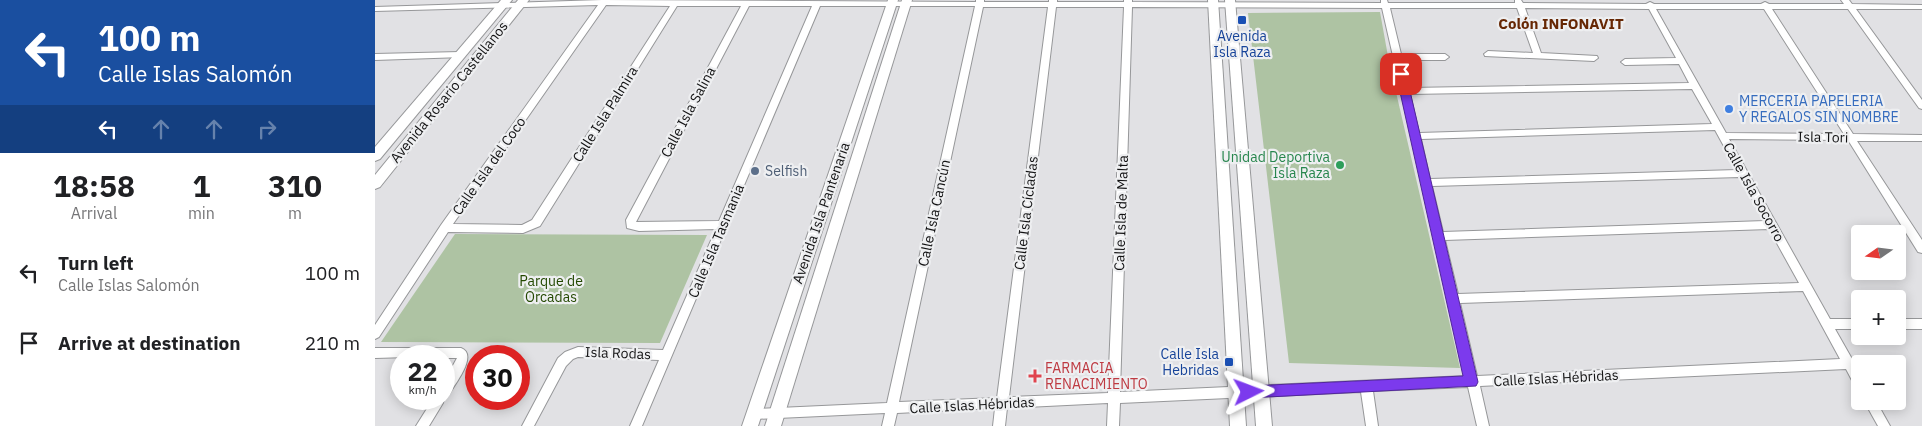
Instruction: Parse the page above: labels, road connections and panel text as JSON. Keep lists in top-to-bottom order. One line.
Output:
{"streets":{"street":["Avenida Rosario Castellanos","Calle Isla Salina","Calle Isla Palmira","Isla Tori","Calle Isla del Coco","Calle Isla Socorro","Avenida Isla Pantenaria","Calle Isla Cancún","Calle Isla Cícladas","Calle Isla de Malta","Calle Isla Tasmania","Isla Rodas","Calle Islas Hébridas"]},"crossings":[["Calle Isla Salina","Calle Isla Tasmania"],["Calle Isla Palmira","Calle Isla del Coco"],["Isla Tori","Calle Isla Socorro"],["Calle Isla Socorro","Calle Islas Hébridas"],["Avenida Isla Pantenaria","Calle Islas Hébridas"],["Calle Isla Cancún","Calle Islas Hébridas"],["Calle Isla Cícladas","Calle Islas Hébridas"],["Calle Isla de Malta","Calle Islas Hébridas"],["Calle Isla Tasmania","Isla Rodas"]],"districts":["Colón INFONAVIT"],"parks":["Parque de Orcadas"],"places":{"transit":["Avenida Isla Raza","Calle Isla Hebridas"],"other":["MERCERIA PAPELERIA Y REGALOS SIN NOMBRE","Unidad Deportiva Isla Raza","Selfish"],"health":["FARMACIA RENACIMIENTO"]},"north":"left","page":{"turn":["100 m","Calle Islas Salomón"],"eta":["18:58","Arrival","1","min","310","m"],"map_buttons":["+","−"],"list":[{"name":"Turn left","note":"Calle Islas Salomón","value":"100 m"},{"name":"Arrive at destination","value":"210 m"}],"speed":"22 km/h","limit":"30"}}
